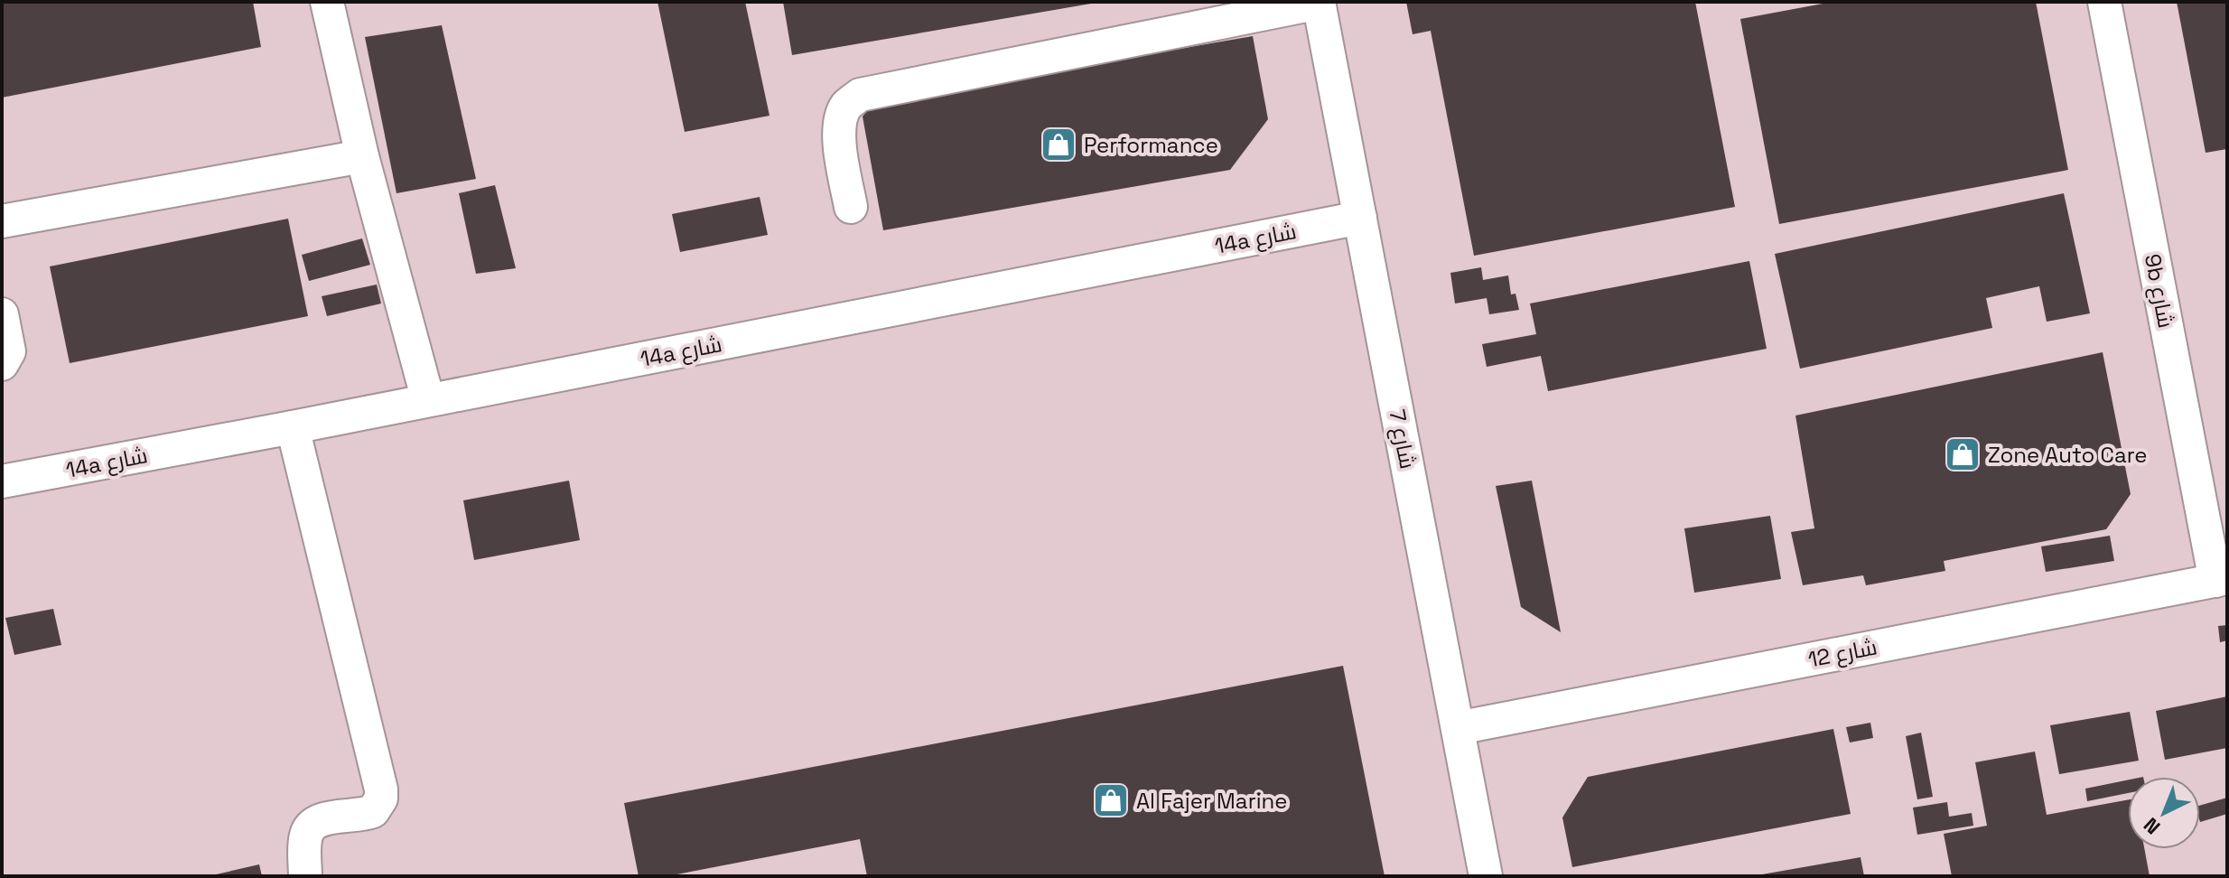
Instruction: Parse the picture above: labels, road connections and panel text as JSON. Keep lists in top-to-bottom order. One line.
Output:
{"streets":{"lane":["14a شارع","9b شارع","شارع 7","شارع 12"]},"crossings":[["14a شارع","شارع 7"],["9b شارع","شارع 12"],["شارع 7","شارع 12"]],"places":{"shop":["Performance","Zone Auto Care","Al Fajer Marine"]},"north":"bottom left"}
